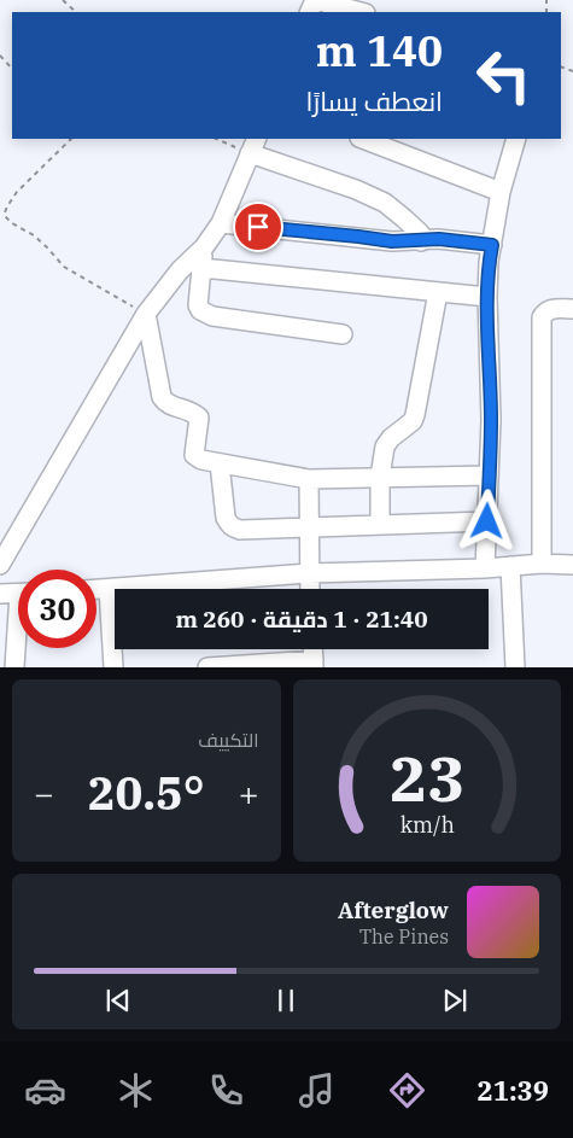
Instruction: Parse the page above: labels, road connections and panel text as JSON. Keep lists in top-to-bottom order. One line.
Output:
{"page":{"turn":["140 m","انعطف يسارًا"],"limit":"30","trip":"21:40 · 1 دقيقة · 260 m","tile":"التكييف","heat":["−","20.5°","+"],"song":["Afterglow","The Pines"],"tabs":"21:39","gauge":["23","km/h"]}}
